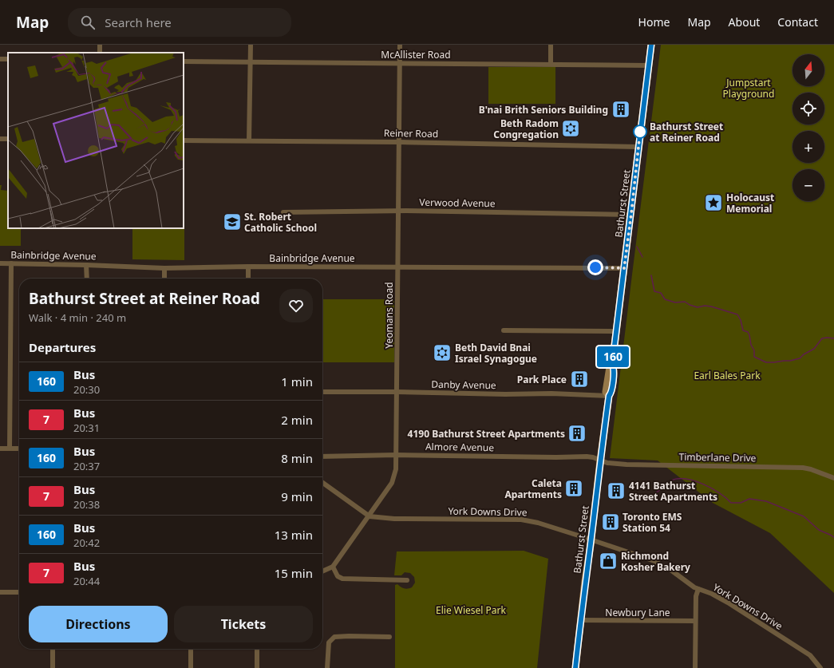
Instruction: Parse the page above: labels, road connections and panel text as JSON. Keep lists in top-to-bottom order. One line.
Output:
{"streets":{"main road":["Bathurst Street"],"street":["McAllister Road","Reiner Road","Verwood Avenue","Bainbridge Avenue","Yeomans Road","Danby Avenue","Almore Avenue","Timberlane Drive","York Downs Drive","Newbury Lane"]},"crossings":[["McAllister Road","Bathurst Street"],["McAllister Road","Yeomans Road"],["Reiner Road","Bathurst Street"],["Reiner Road","Yeomans Road"],["Verwood Avenue","Bathurst Street"],["Verwood Avenue","Yeomans Road"],["Bathurst Street","Bainbridge Avenue"],["Bathurst Street","Danby Avenue"],["Bathurst Street","Almore Avenue"],["Bathurst Street","Timberlane Drive"],["Bathurst Street","York Downs Drive"],["Bathurst Street","Newbury Lane"],["Bainbridge Avenue","Yeomans Road"],["Yeomans Road","Danby Avenue"],["Yeomans Road","Almore Avenue"],["Yeomans Road","York Downs Drive"],["Almore Avenue","Timberlane Drive"]],"parks":["Jumpstart Playground","Earl Bales Park","Elie Wiesel Park"],"places":{"building":["B'nai Brith Seniors Building","Park Place","4190 Bathurst Street Apartments","Caleta Apartments","4141 Bathurst Street Apartments","Toronto EMS Station 54"],"synagogue":["Beth Radom Congregation","Beth David Bnai Israel Synagogue"],"other":["Bathurst Street at Reiner Road"],"place":["Holocaust Memorial"],"school or university":["St. Robert Catholic School"],"shop":["Richmond Kosher Bakery"]},"lines":["bus line 160"],"north":"top","page":{"header":"Map","search":"Search here","nav":["Home","Map","About","Contact"],"on_map":"160","map_buttons":["+","−"],"heading":[["Bathurst Street at Reiner Road","Walk · 4 min · 240 m"],"Departures"],"list":[{"mark":"160","name":"Bus","note":"20:30","value":"1 min"},{"mark":"7","name":"Bus","note":"20:31","value":"2 min"},{"mark":"160","name":"Bus","note":"20:37","value":"8 min"},{"mark":"7","name":"Bus","note":"20:38","value":"9 min"},{"mark":"160","name":"Bus","note":"20:42","value":"13 min"},{"mark":"7","name":"Bus","note":"20:44","value":"15 min"}],"buttons":["Directions","Tickets"]}}
